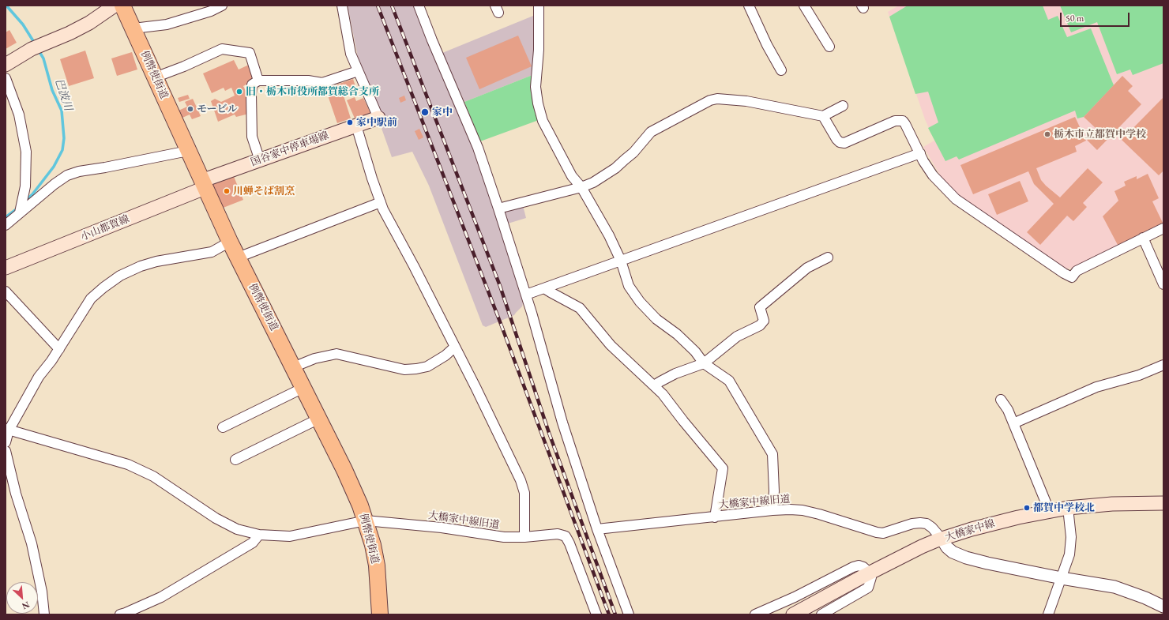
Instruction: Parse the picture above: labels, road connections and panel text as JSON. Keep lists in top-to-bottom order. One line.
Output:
{"streets":{"main road":["例幣使街道","国谷家中停車場線","小山都賀線","大橋家中線"],"street":["大橋家中線旧道"]},"crossings":[["例幣使街道","国谷家中停車場線"],["例幣使街道","小山都賀線"],["例幣使街道","大橋家中線旧道"],["国谷家中停車場線","小山都賀線"],["大橋家中線旧道","大橋家中線"]],"water":["巴波川"],"places":["旧・栃木市役所都賀総合支所","モービル","家中","家中駅前","栃木市立都賀中学校","川蝉そば割烹","都賀中学校北"],"scale_bar":"50 m","north":"bottom right"}
